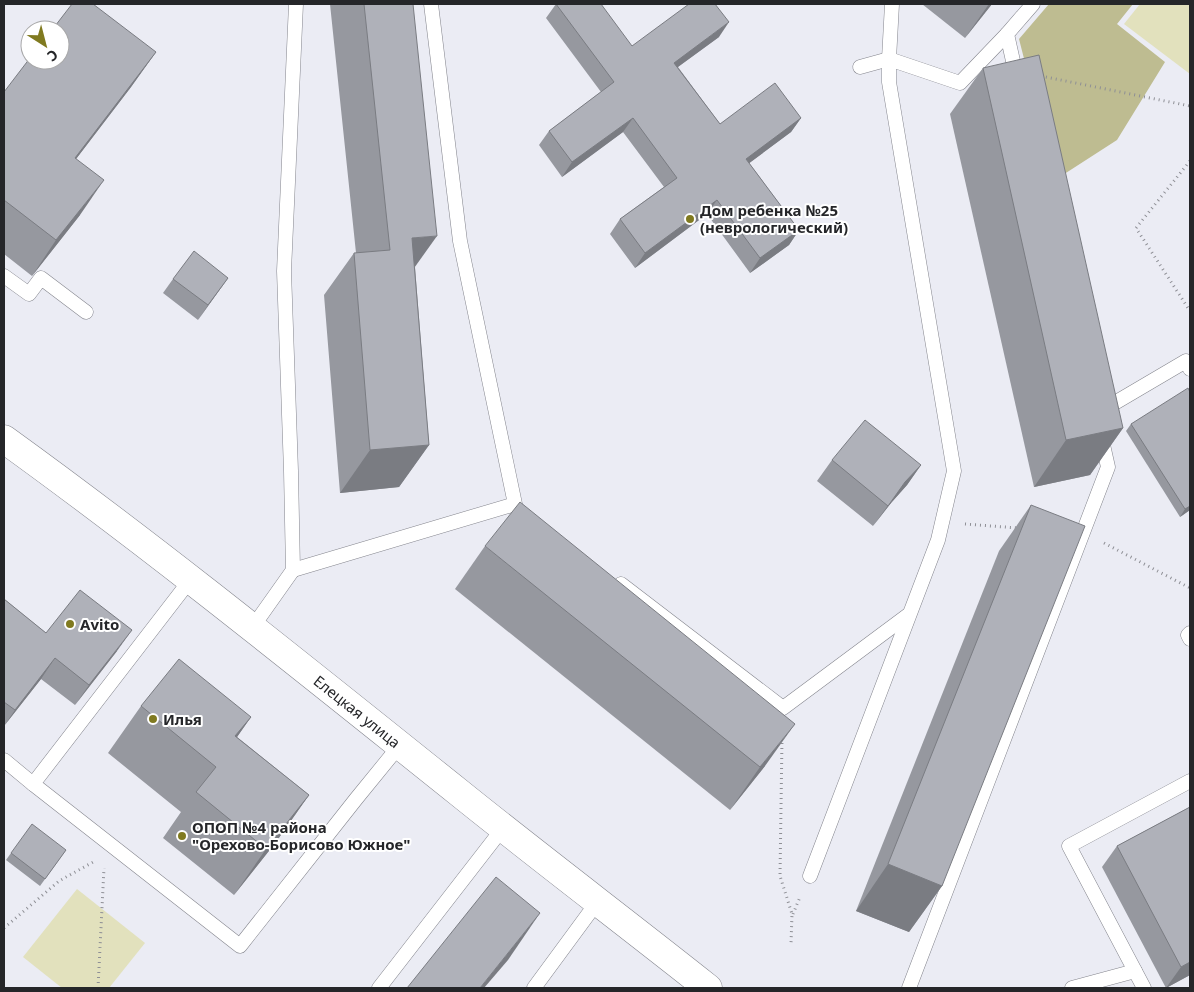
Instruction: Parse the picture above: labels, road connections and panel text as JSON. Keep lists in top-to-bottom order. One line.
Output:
{"streets":{"street":["Елецкая улица"]},"places":["Дом ребенка №25 (неврологический)","Avito","Илья","ОПОП №4 района \"Орехово-Борисово Южное\""],"north":"bottom right"}
